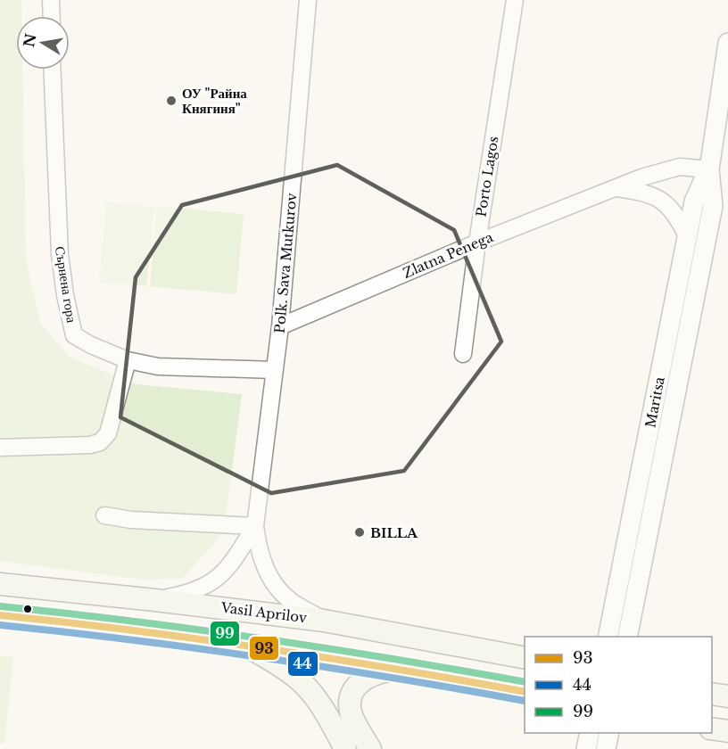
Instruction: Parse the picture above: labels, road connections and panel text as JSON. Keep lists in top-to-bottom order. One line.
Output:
{"streets":{"main road":["Vasil Aprilov"],"street":["Porto Lagos","Zlatna Penega","Polk. Sava Mutkurov","Сърнена гора","Maritsa"]},"crossings":[["Porto Lagos","Zlatna Penega"],["Zlatna Penega","Polk. Sava Mutkurov"],["Zlatna Penega","Maritsa"],["Polk. Sava Mutkurov","Сърнена гора"]],"places":["ОУ \"Райна Княгиня\"","BILLA"],"lines":["transit line 99","transit line 93","transit line 44"],"legend":["93","44","99"],"north":"left"}
